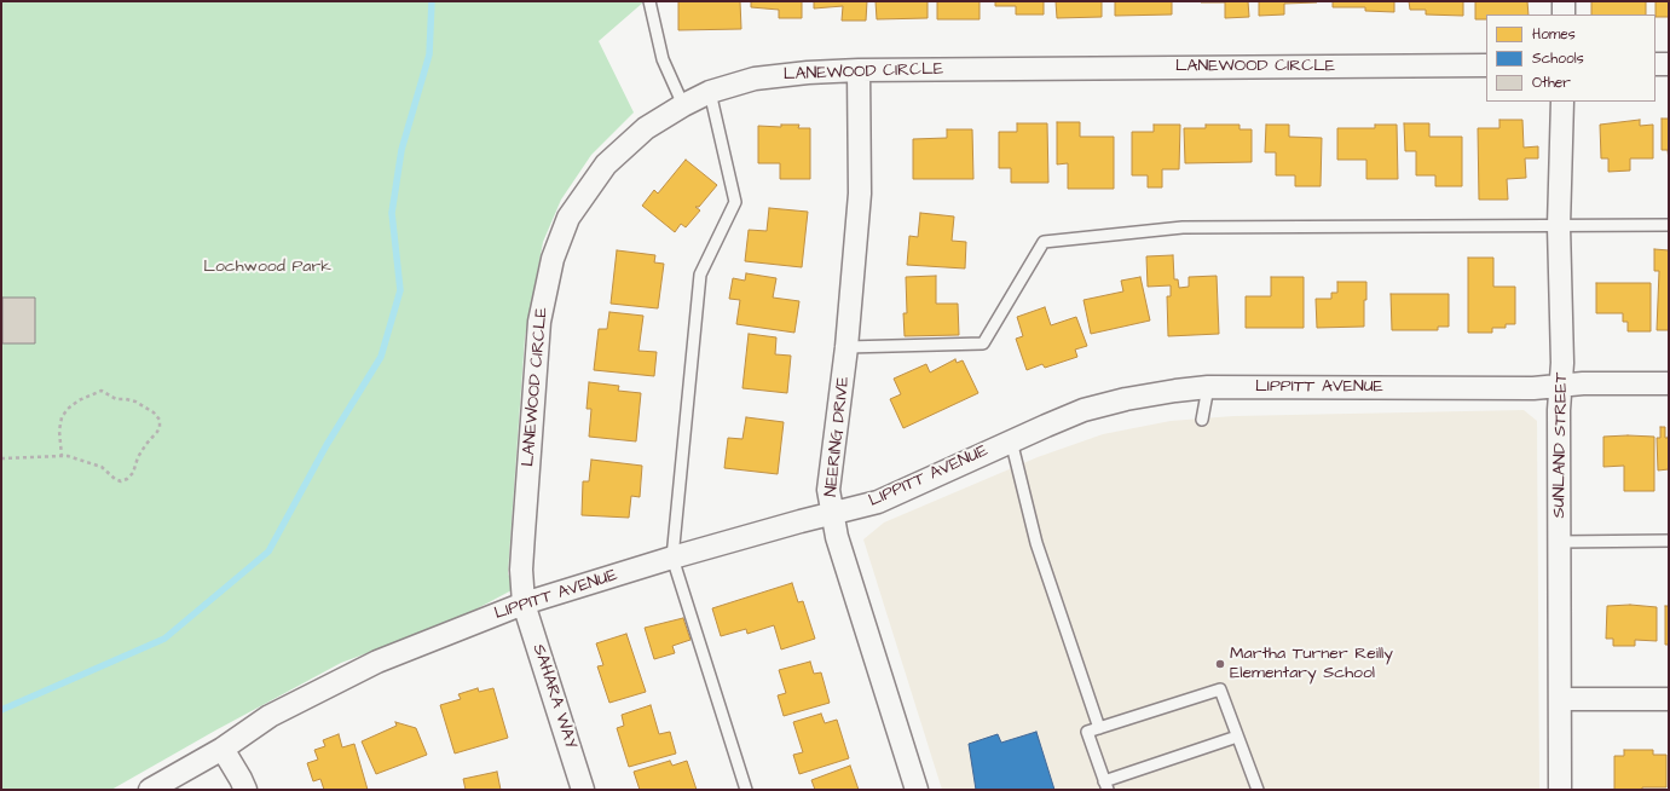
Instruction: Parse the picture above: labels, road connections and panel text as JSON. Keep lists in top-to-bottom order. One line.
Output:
{"streets":{"street":["LANEWOOD CIRCLE","LIPPITT AVENUE","NEERING DRIVE","SUNLAND STREET","SAHARA WAY"]},"crossings":[["LANEWOOD CIRCLE","LIPPITT AVENUE"],["LANEWOOD CIRCLE","NEERING DRIVE"],["LANEWOOD CIRCLE","SAHARA WAY"],["LIPPITT AVENUE","NEERING DRIVE"],["LIPPITT AVENUE","SUNLAND STREET"],["LIPPITT AVENUE","SAHARA WAY"]],"parks":["Lochwood Park"],"places":["Martha Turner Reilly Elementary School"],"legend":["Homes","Schools","Other"]}
